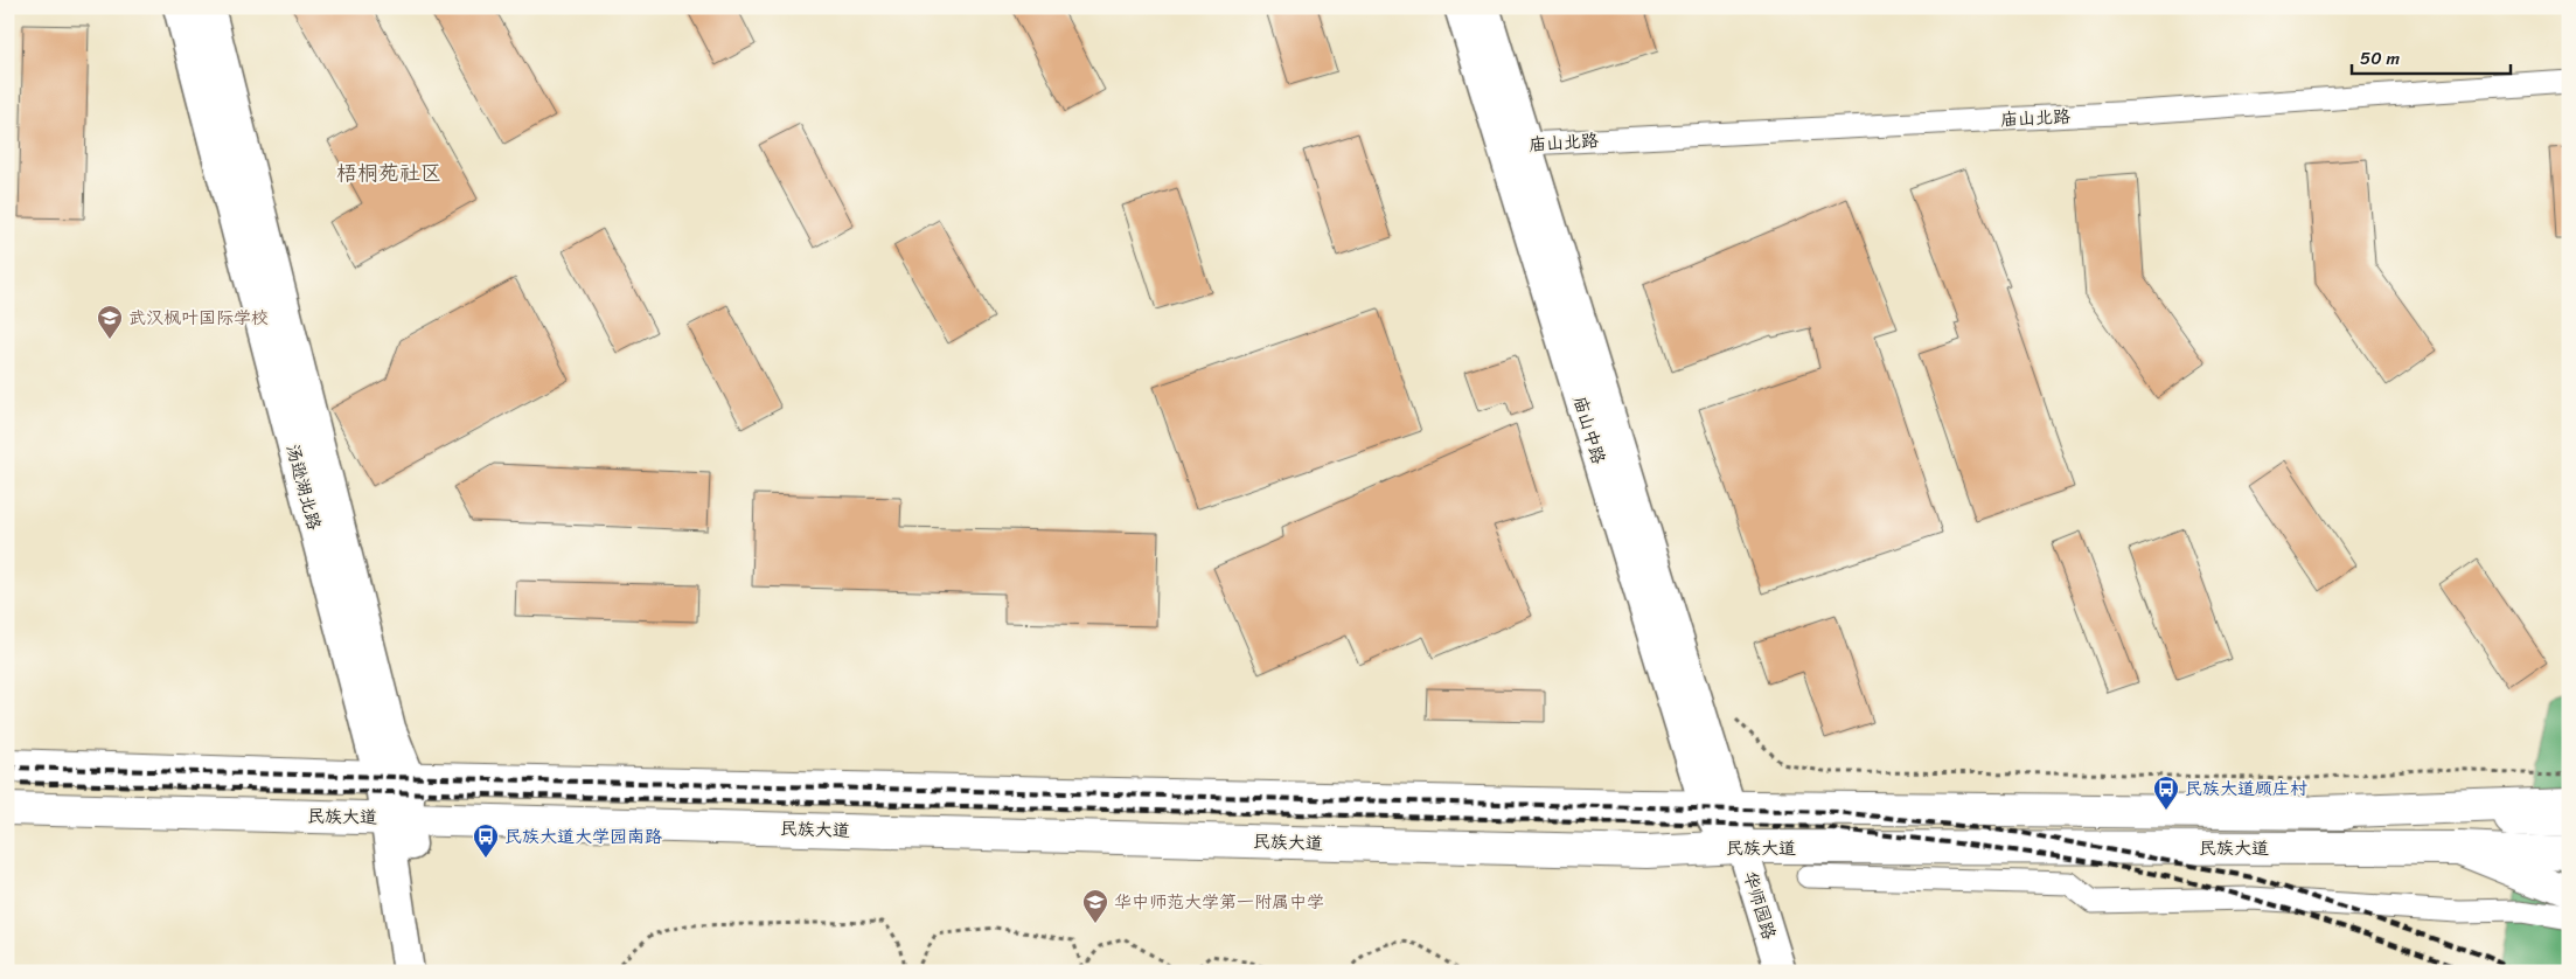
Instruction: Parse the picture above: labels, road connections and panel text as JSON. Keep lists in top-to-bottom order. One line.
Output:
{"streets":{"main road":["民族大道"],"street":["庙山北路","庙山中路","汤逊湖北路","华师园路"]},"crossings":[["庙山北路","庙山中路"],["庙山中路","民族大道"],["庙山中路","华师园路"],["汤逊湖北路","民族大道"],["民族大道","华师园路"]],"districts":["梧桐苑社区"],"places":{"school or university":["武汉枫叶国际学校","华中师范大学第一附属中学"],"bus stop":["民族大道顾庄村","民族大道大学园南路"]},"scale_bar":"50 m"}
